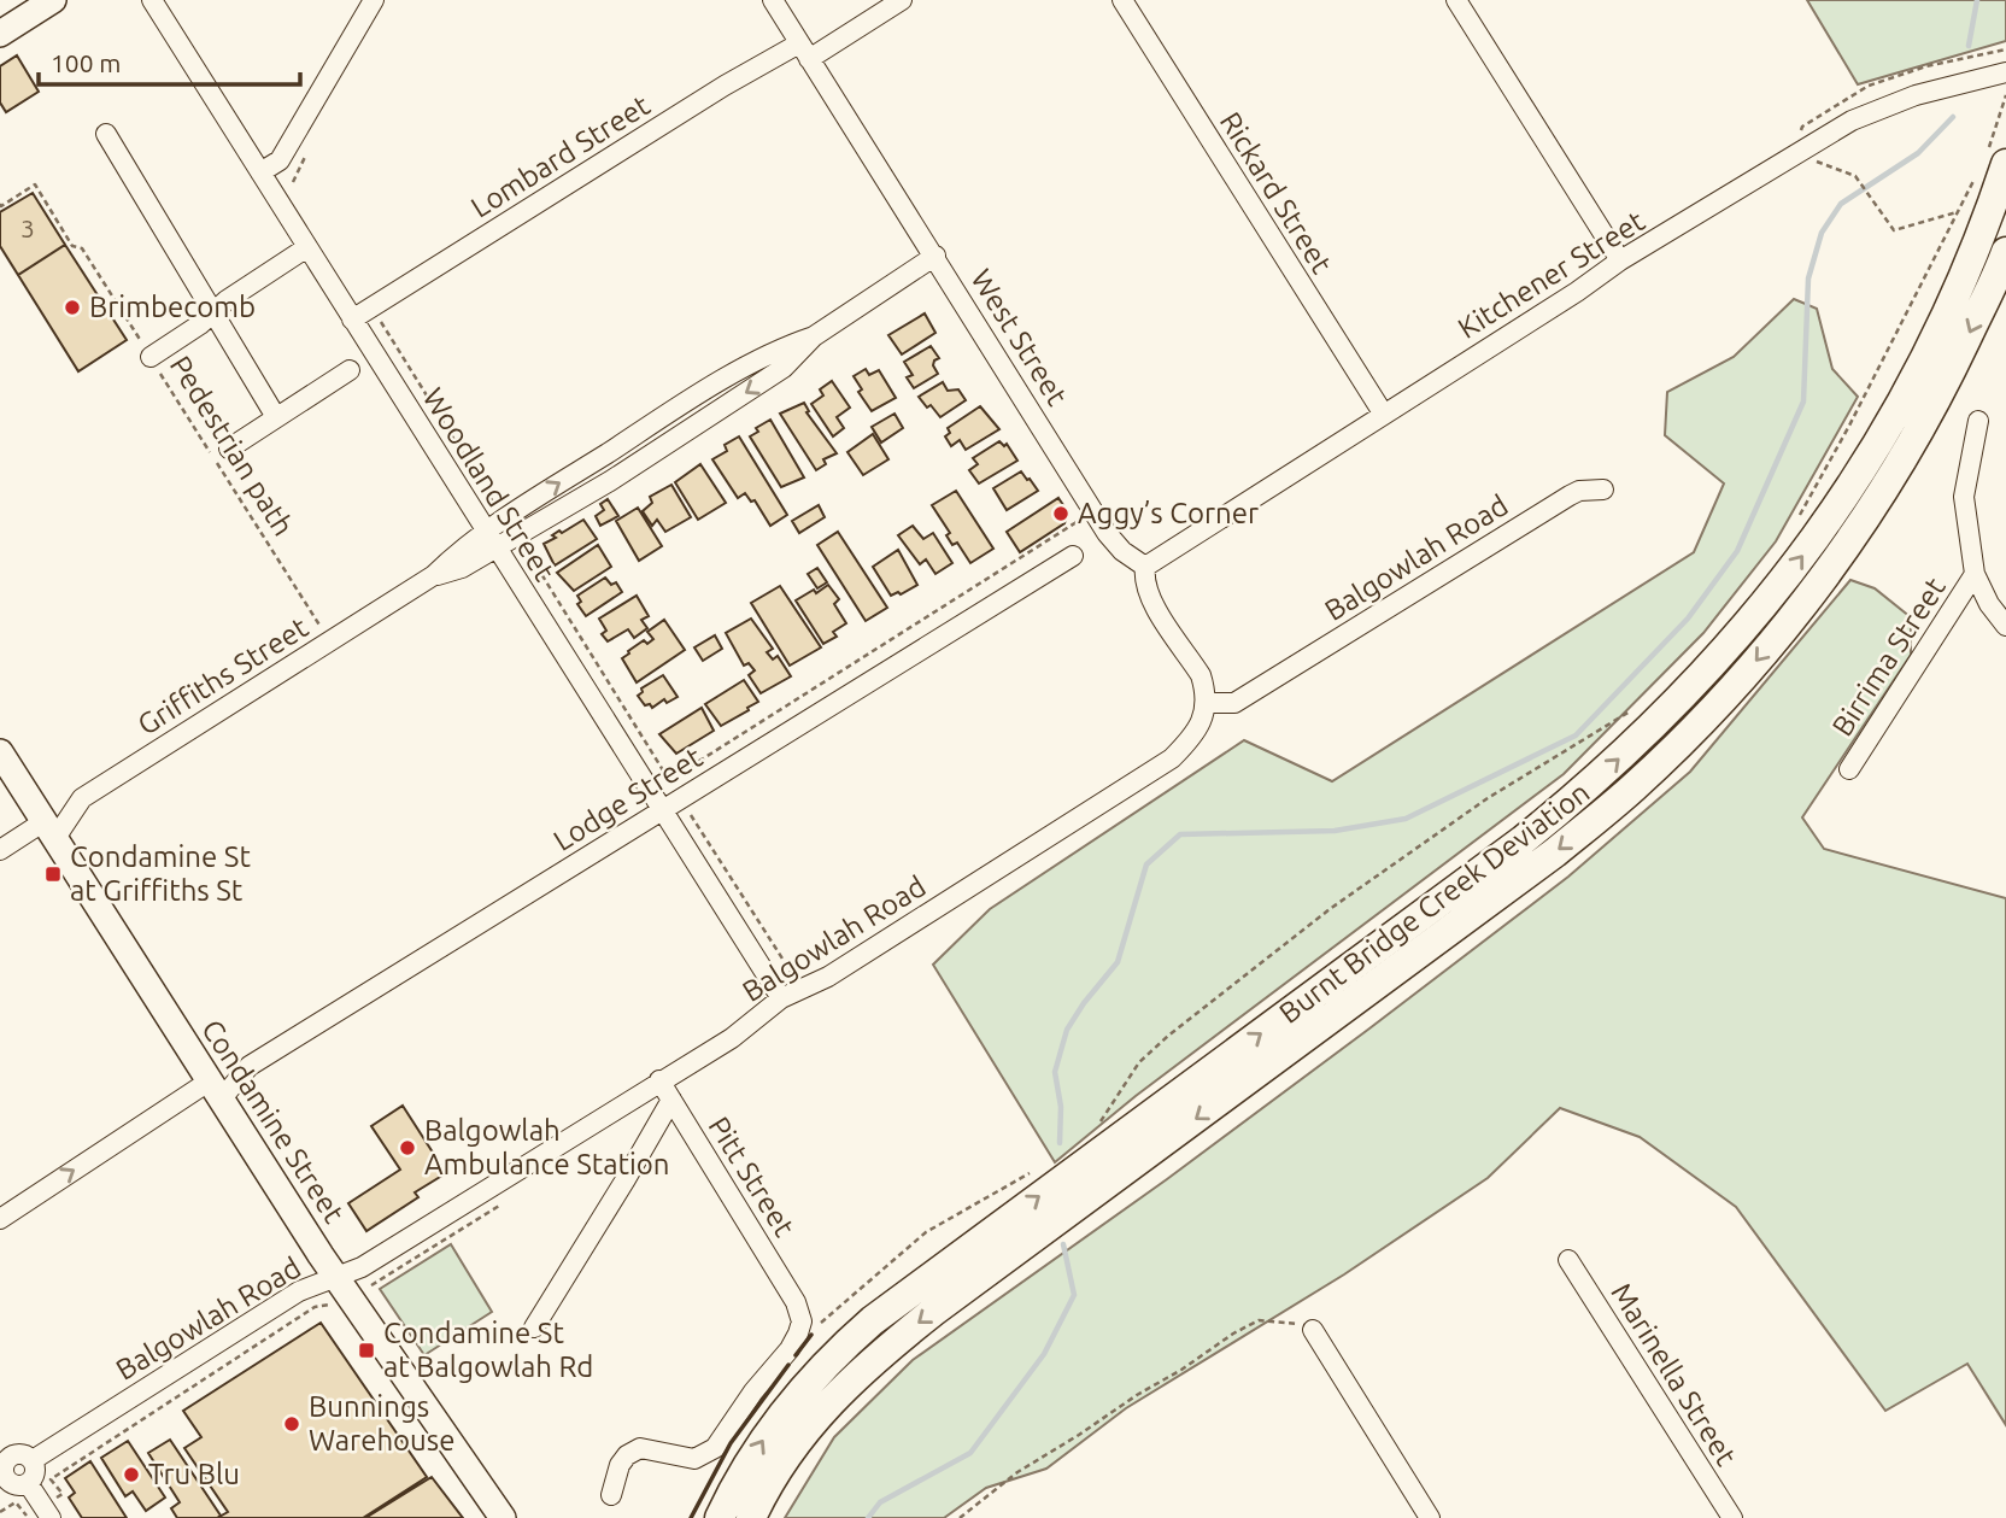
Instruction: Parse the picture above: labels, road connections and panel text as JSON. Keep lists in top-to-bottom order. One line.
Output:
{"streets":{"highway":["Burnt Bridge Creek Deviation"],"main road":["Condamine Street"],"street":["Lombard Street","Rickard Street","Kitchener Street","West Street","Woodland Street","Balgowlah Road","Birrima Street","Griffiths Street","Lodge Street","Pitt Street","Marinella Street"],"path":["Pedestrian path"]},"crossings":[["Lombard Street","West Street"],["Lombard Street","Woodland Street"],["Rickard Street","Kitchener Street"],["Kitchener Street","West Street"],["West Street","Griffiths Street"],["Pedestrian path","Griffiths Street"],["Woodland Street","Balgowlah Road"],["Woodland Street","Griffiths Street"],["Woodland Street","Lodge Street"],["Balgowlah Road","Condamine Street"],["Balgowlah Road","Pitt Street"],["Griffiths Street","Condamine Street"],["Lodge Street","Condamine Street"]],"places":{"other":["Brimbecomb","Aggy’s Corner","Balgowlah Ambulance Station","Bunnings Warehouse","Tru Blu"],"transit":["Condamine St at Griffiths St","Condamine St at Balgowlah Rd"]},"house_numbers":["3"],"scale_bar":"100 m"}
